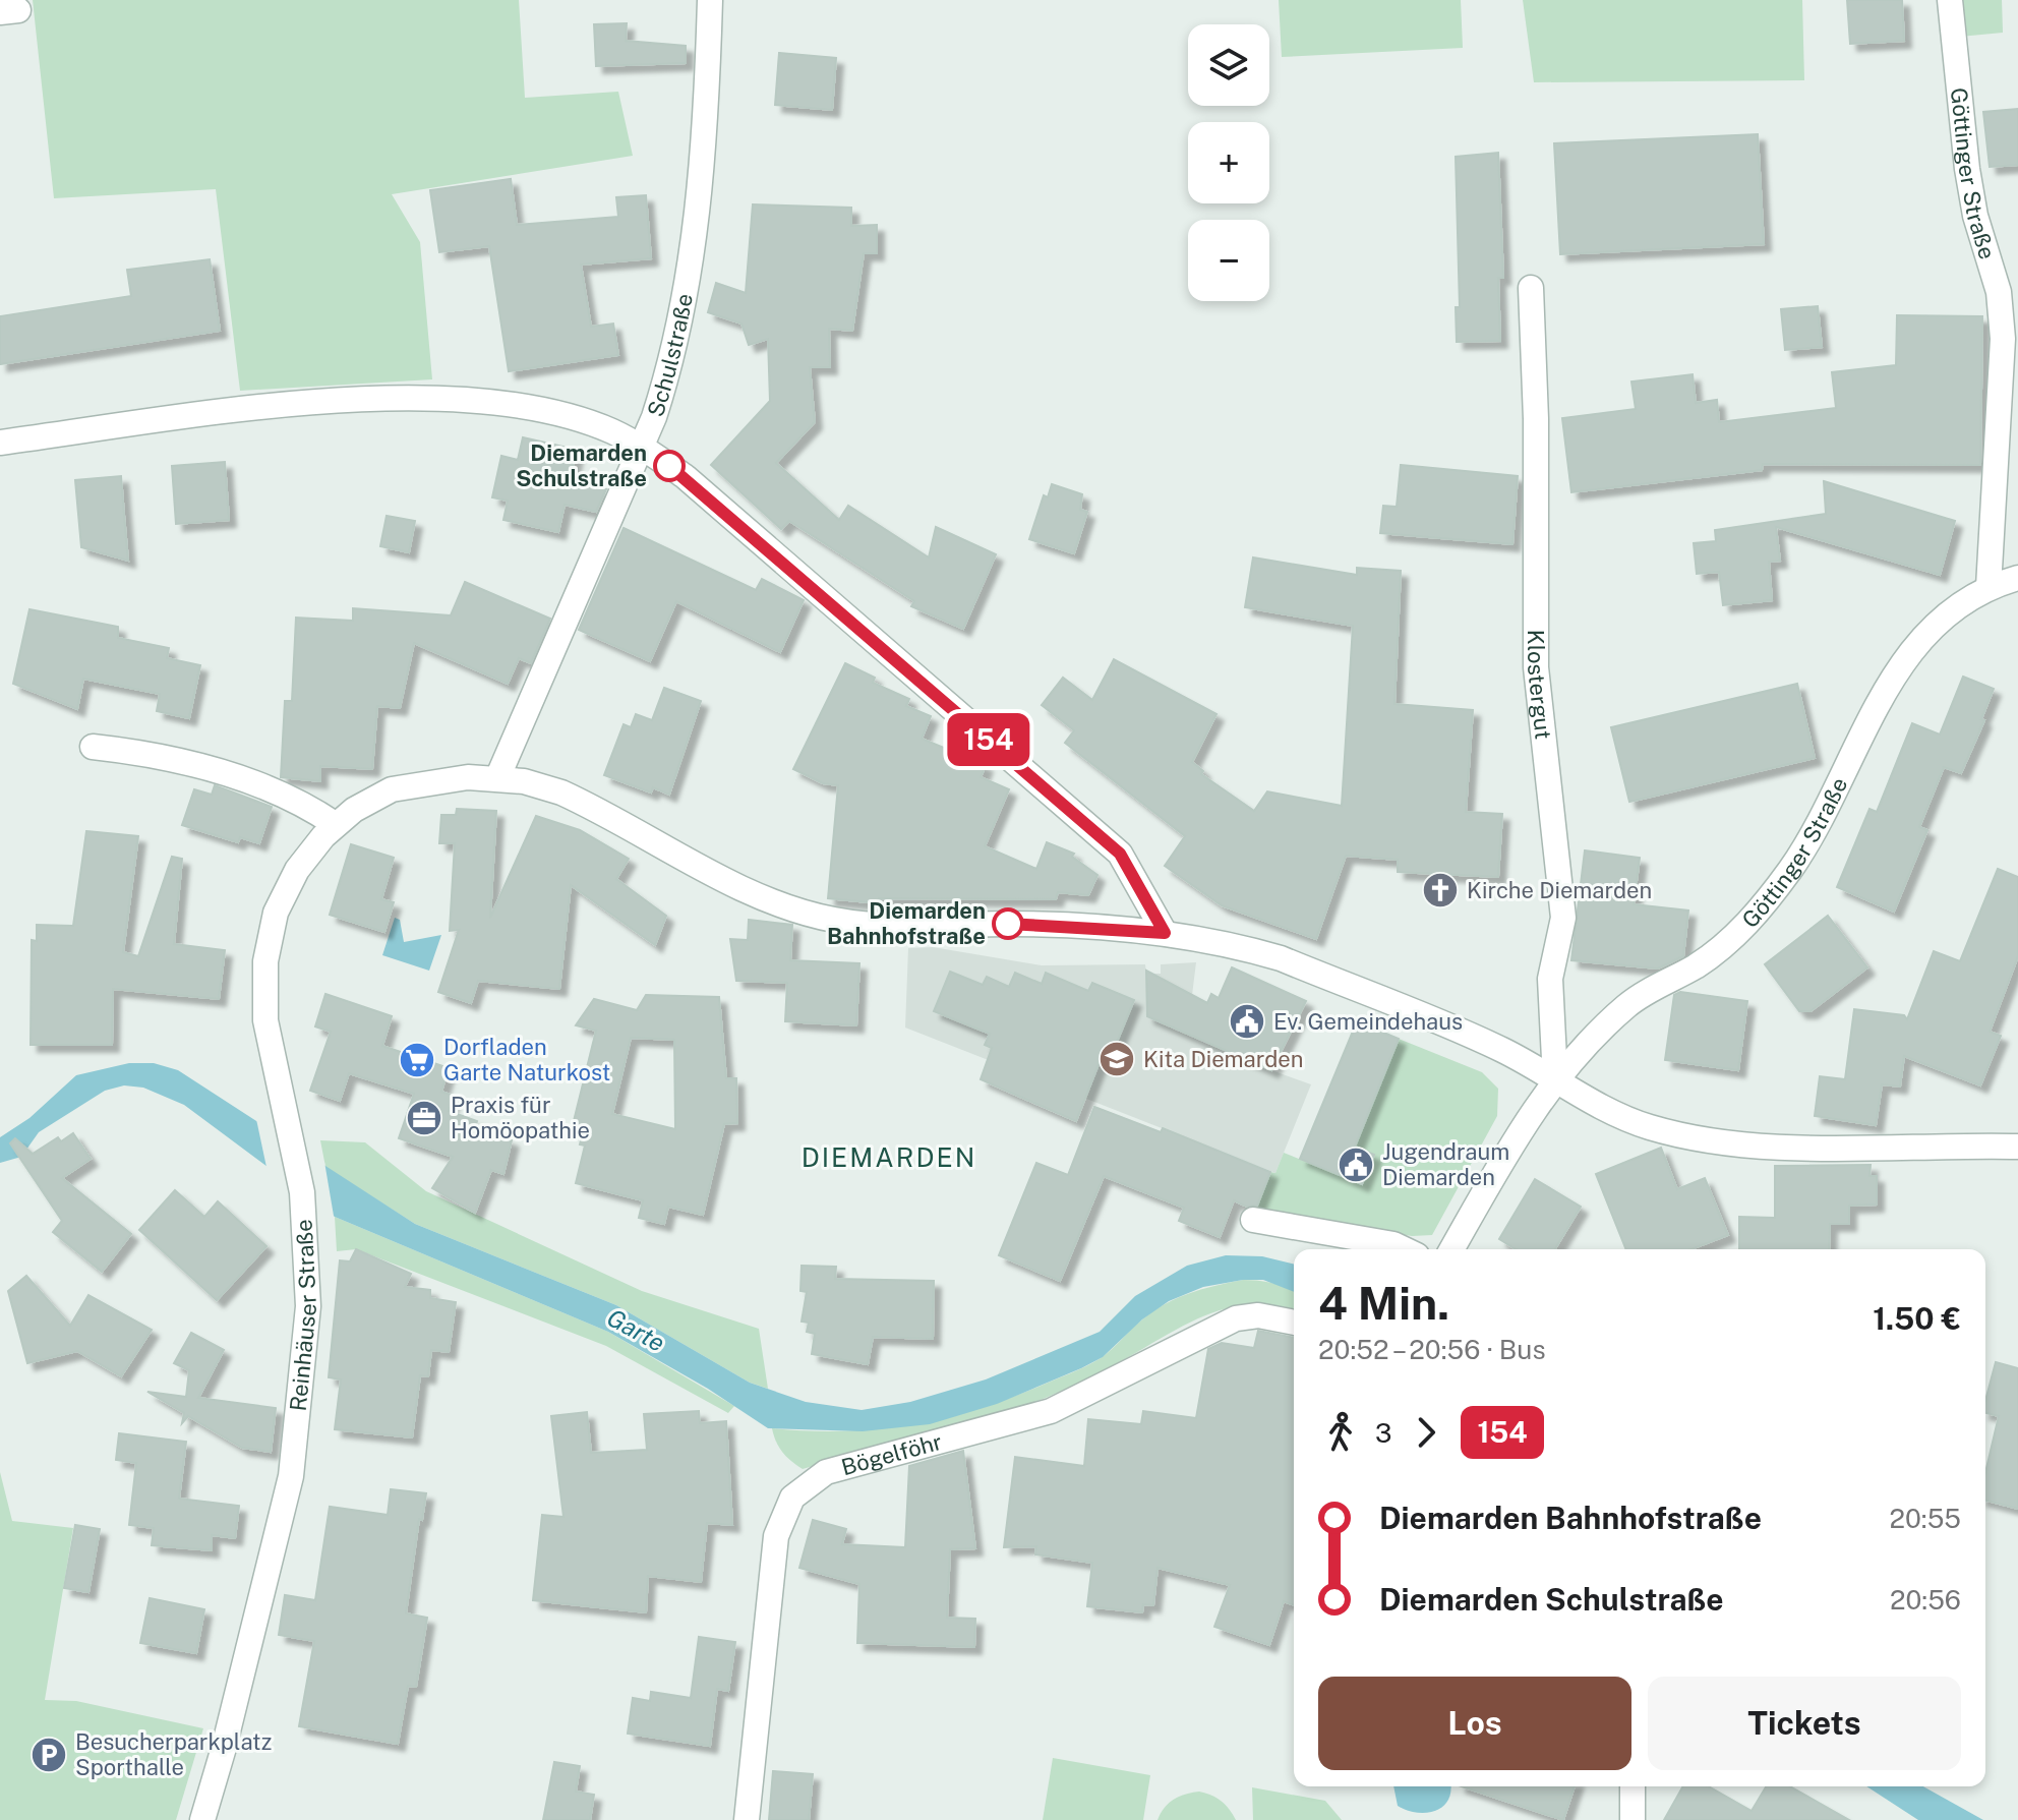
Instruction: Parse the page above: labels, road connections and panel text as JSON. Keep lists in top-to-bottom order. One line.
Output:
{"streets":{"street":["Göttinger Straße","Schulstraße","Klostergut","Reinhäuser Straße","Bögelföhr"]},"crossings":[["Göttinger Straße","Klostergut"],["Göttinger Straße","Reinhäuser Straße"],["Schulstraße","Reinhäuser Straße"],["Klostergut","Reinhäuser Straße"]],"districts":["DIEMARDEN"],"water":["Garte"],"places":{"other":["Diemarden Schulstraße","Diemarden Bahnhofstraße"],"church":["Kirche Diemarden"],"public building":["Ev. Gemeindehaus","Jugendraum Diemarden"],"school or university":["Kita Diemarden"],"supermarket":["Dorfladen Garte Naturkost"],"office":["Praxis für Homöopathie"],"parking":["Besucherparkplatz Sporthalle"]},"lines":["bus line 154"],"page":{"on_map":"154","map_buttons":["+","−"],"heading":["4 Min.","20:52 – 20:56 · Bus","1.50 €"],"legs":["3","154"],"list":[{"name":"Diemarden Bahnhofstraße","value":"20:55"},{"name":"Diemarden Schulstraße","value":"20:56"}],"buttons":["Los","Tickets"]}}
